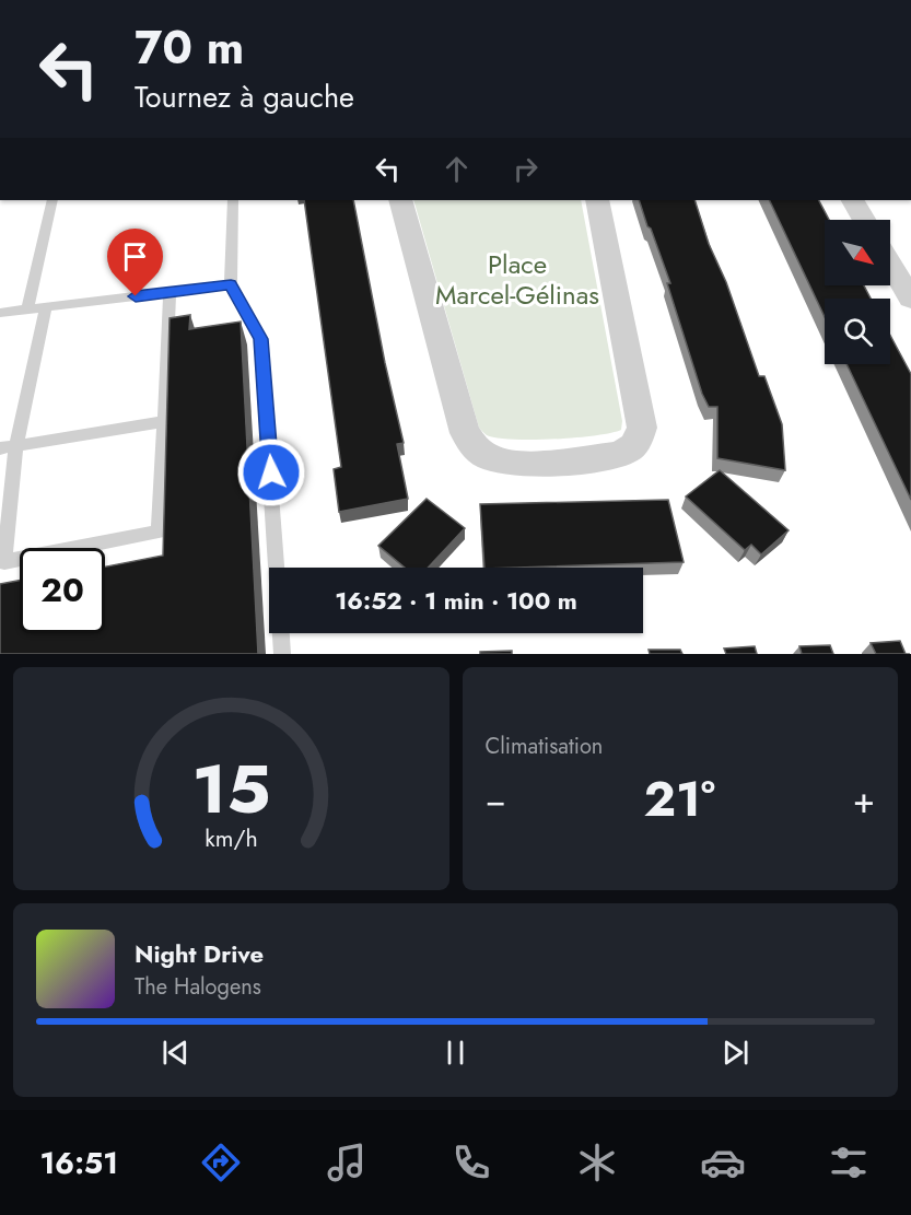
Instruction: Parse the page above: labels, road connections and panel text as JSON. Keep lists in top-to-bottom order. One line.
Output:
{"parks":["Place Marcel-Gélinas"],"north":"bottom right","page":{"turn":["70 m","Tournez à gauche"],"limit":"20","trip":"16:52 · 1 min · 100 m","tile":"Climatisation","heat":["−","21°","+"],"song":["Night Drive","The Halogens"],"tabs":"16:51","gauge":["15","km/h"]}}
